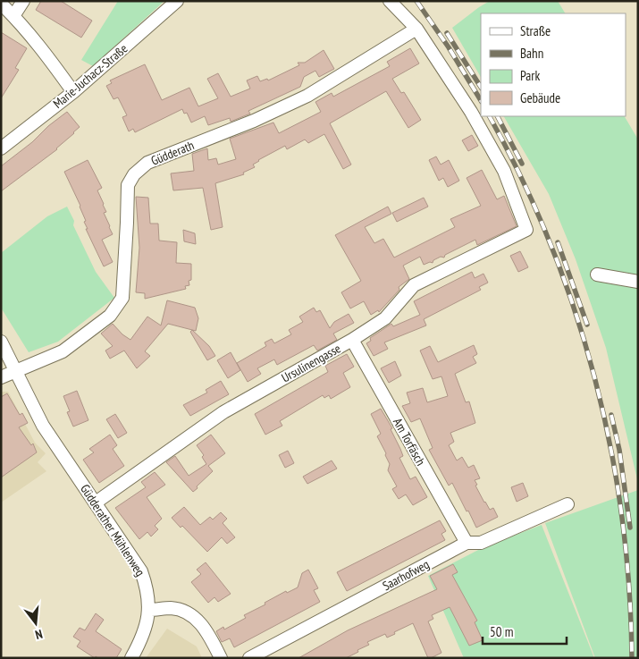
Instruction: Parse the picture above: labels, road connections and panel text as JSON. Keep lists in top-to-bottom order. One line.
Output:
{"streets":{"street":["Marie-Juchacz-Straße","Güdderath","Ursulinengasse","Am Torfäsch","Güdderather Mühlenweg","Saarhofweg"]},"crossings":[["Güdderath","Ursulinengasse"],["Güdderath","Güdderather Mühlenweg"],["Ursulinengasse","Am Torfäsch"],["Ursulinengasse","Güdderather Mühlenweg"],["Am Torfäsch","Saarhofweg"]],"legend":["Straße","Bahn","Park","Gebäude"],"scale_bar":"50 m","north":"bottom"}
